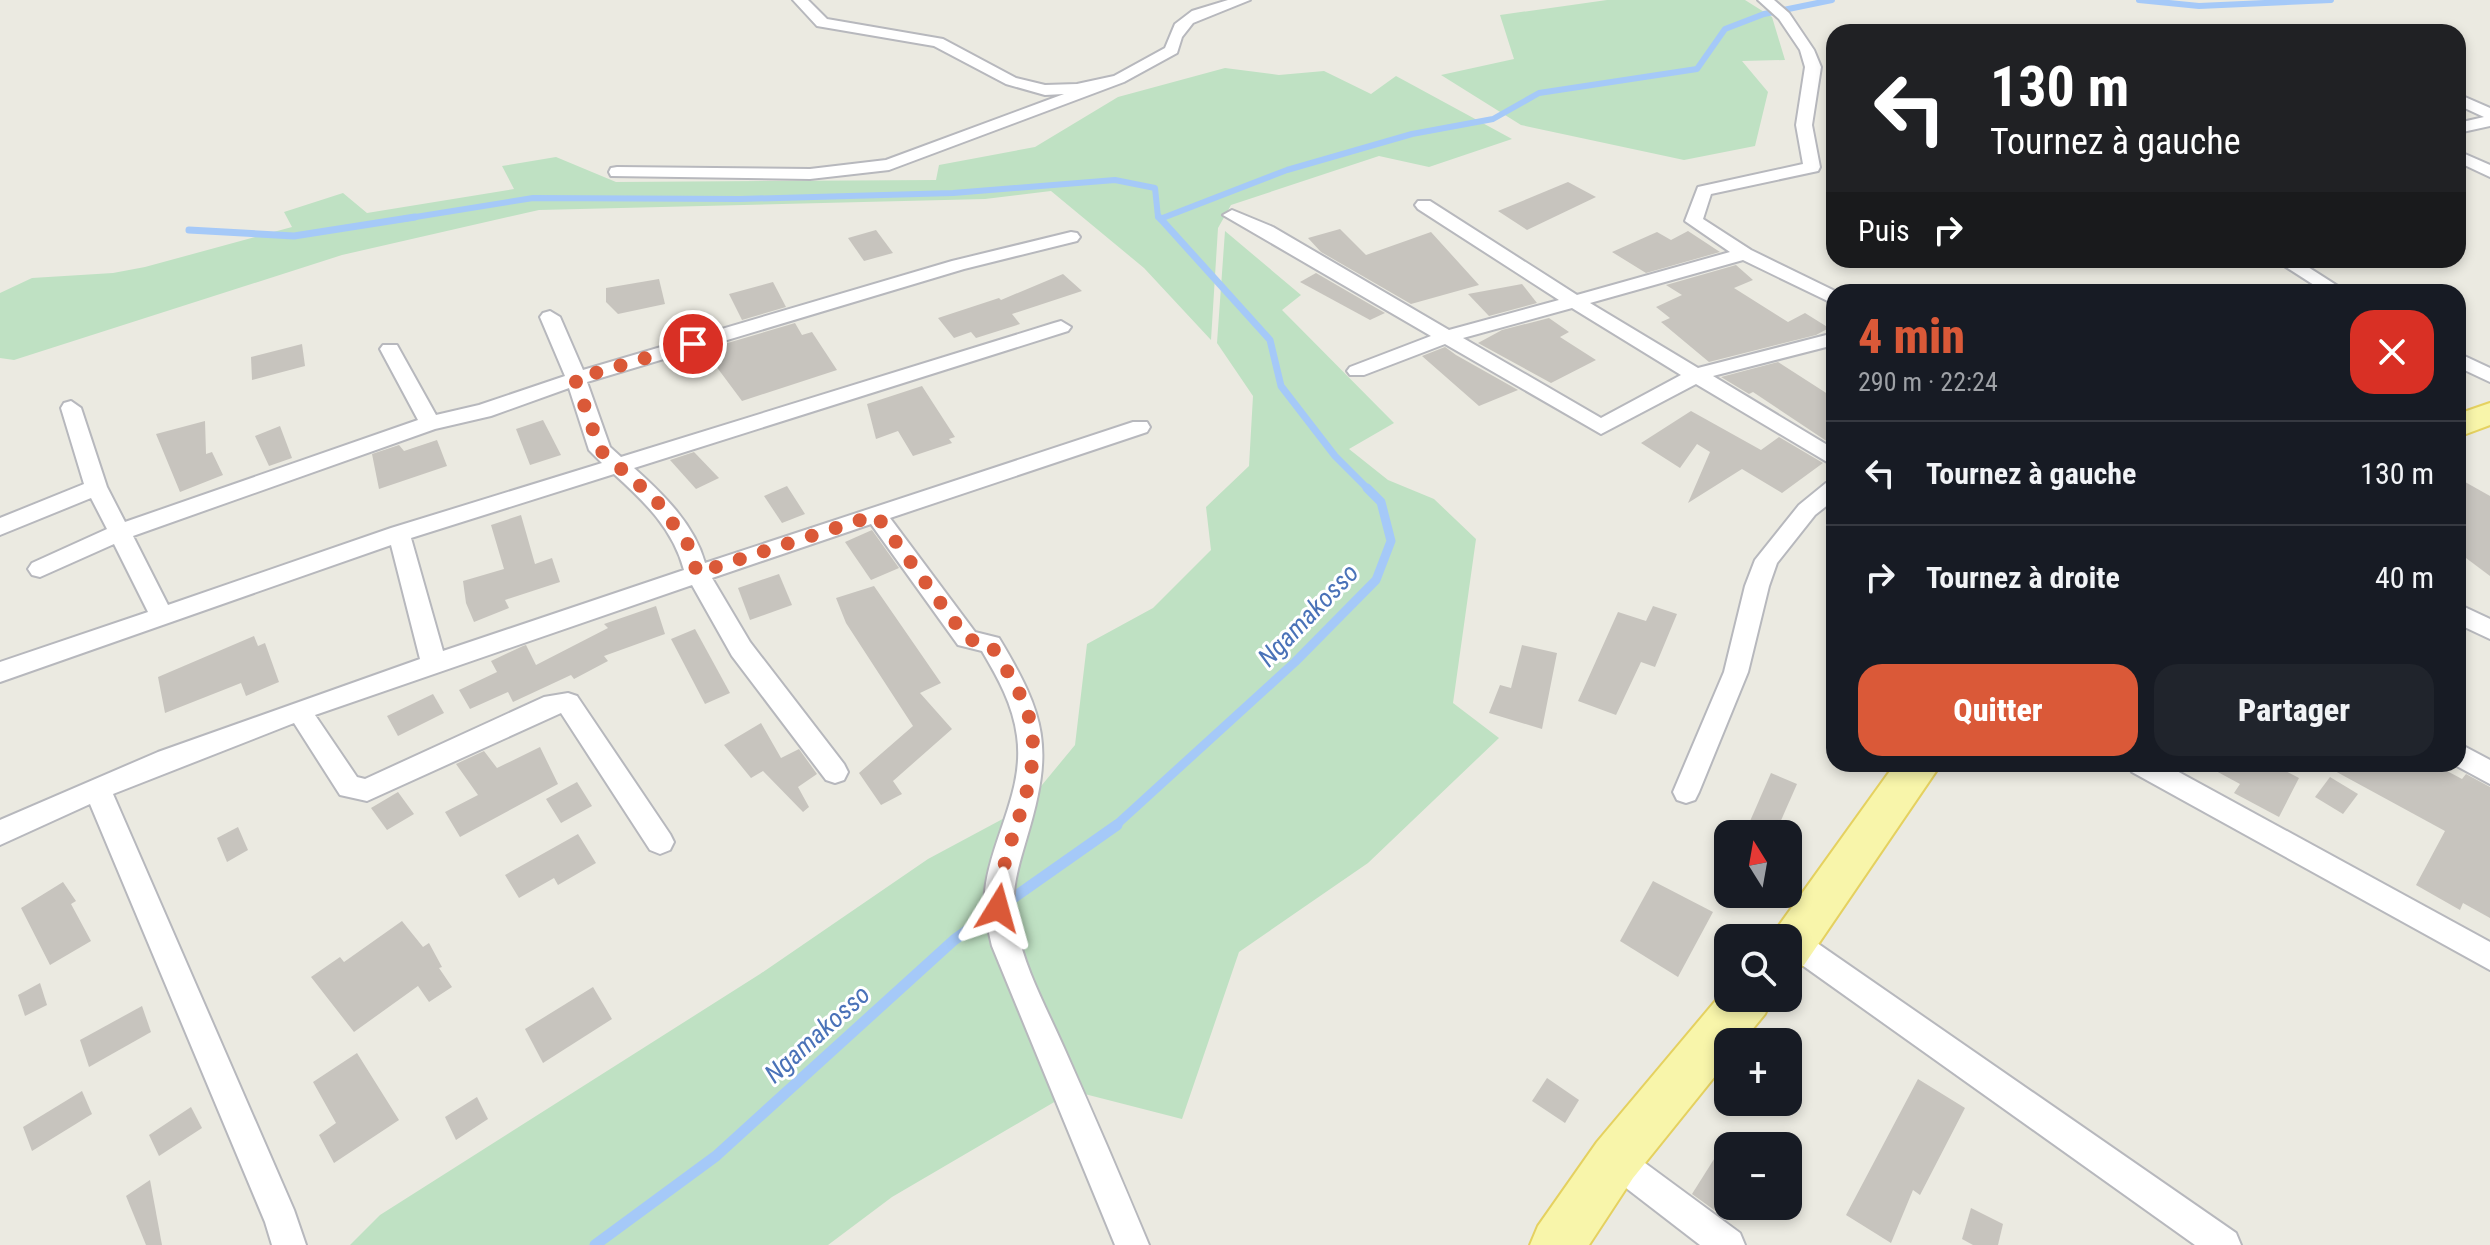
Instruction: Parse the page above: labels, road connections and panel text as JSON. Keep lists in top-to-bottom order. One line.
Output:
{"water":["Ngamakosso"],"north":"top","page":{"turn":["130 m","Tournez à gauche"],"then":"Puis","heading":["4 min","290 m · 22:24"],"list":[{"name":"Tournez à gauche","value":"130 m"},{"name":"Tournez à droite","value":"40 m"}],"buttons":["Quitter","Partager"],"map_buttons":["+","−"]}}
